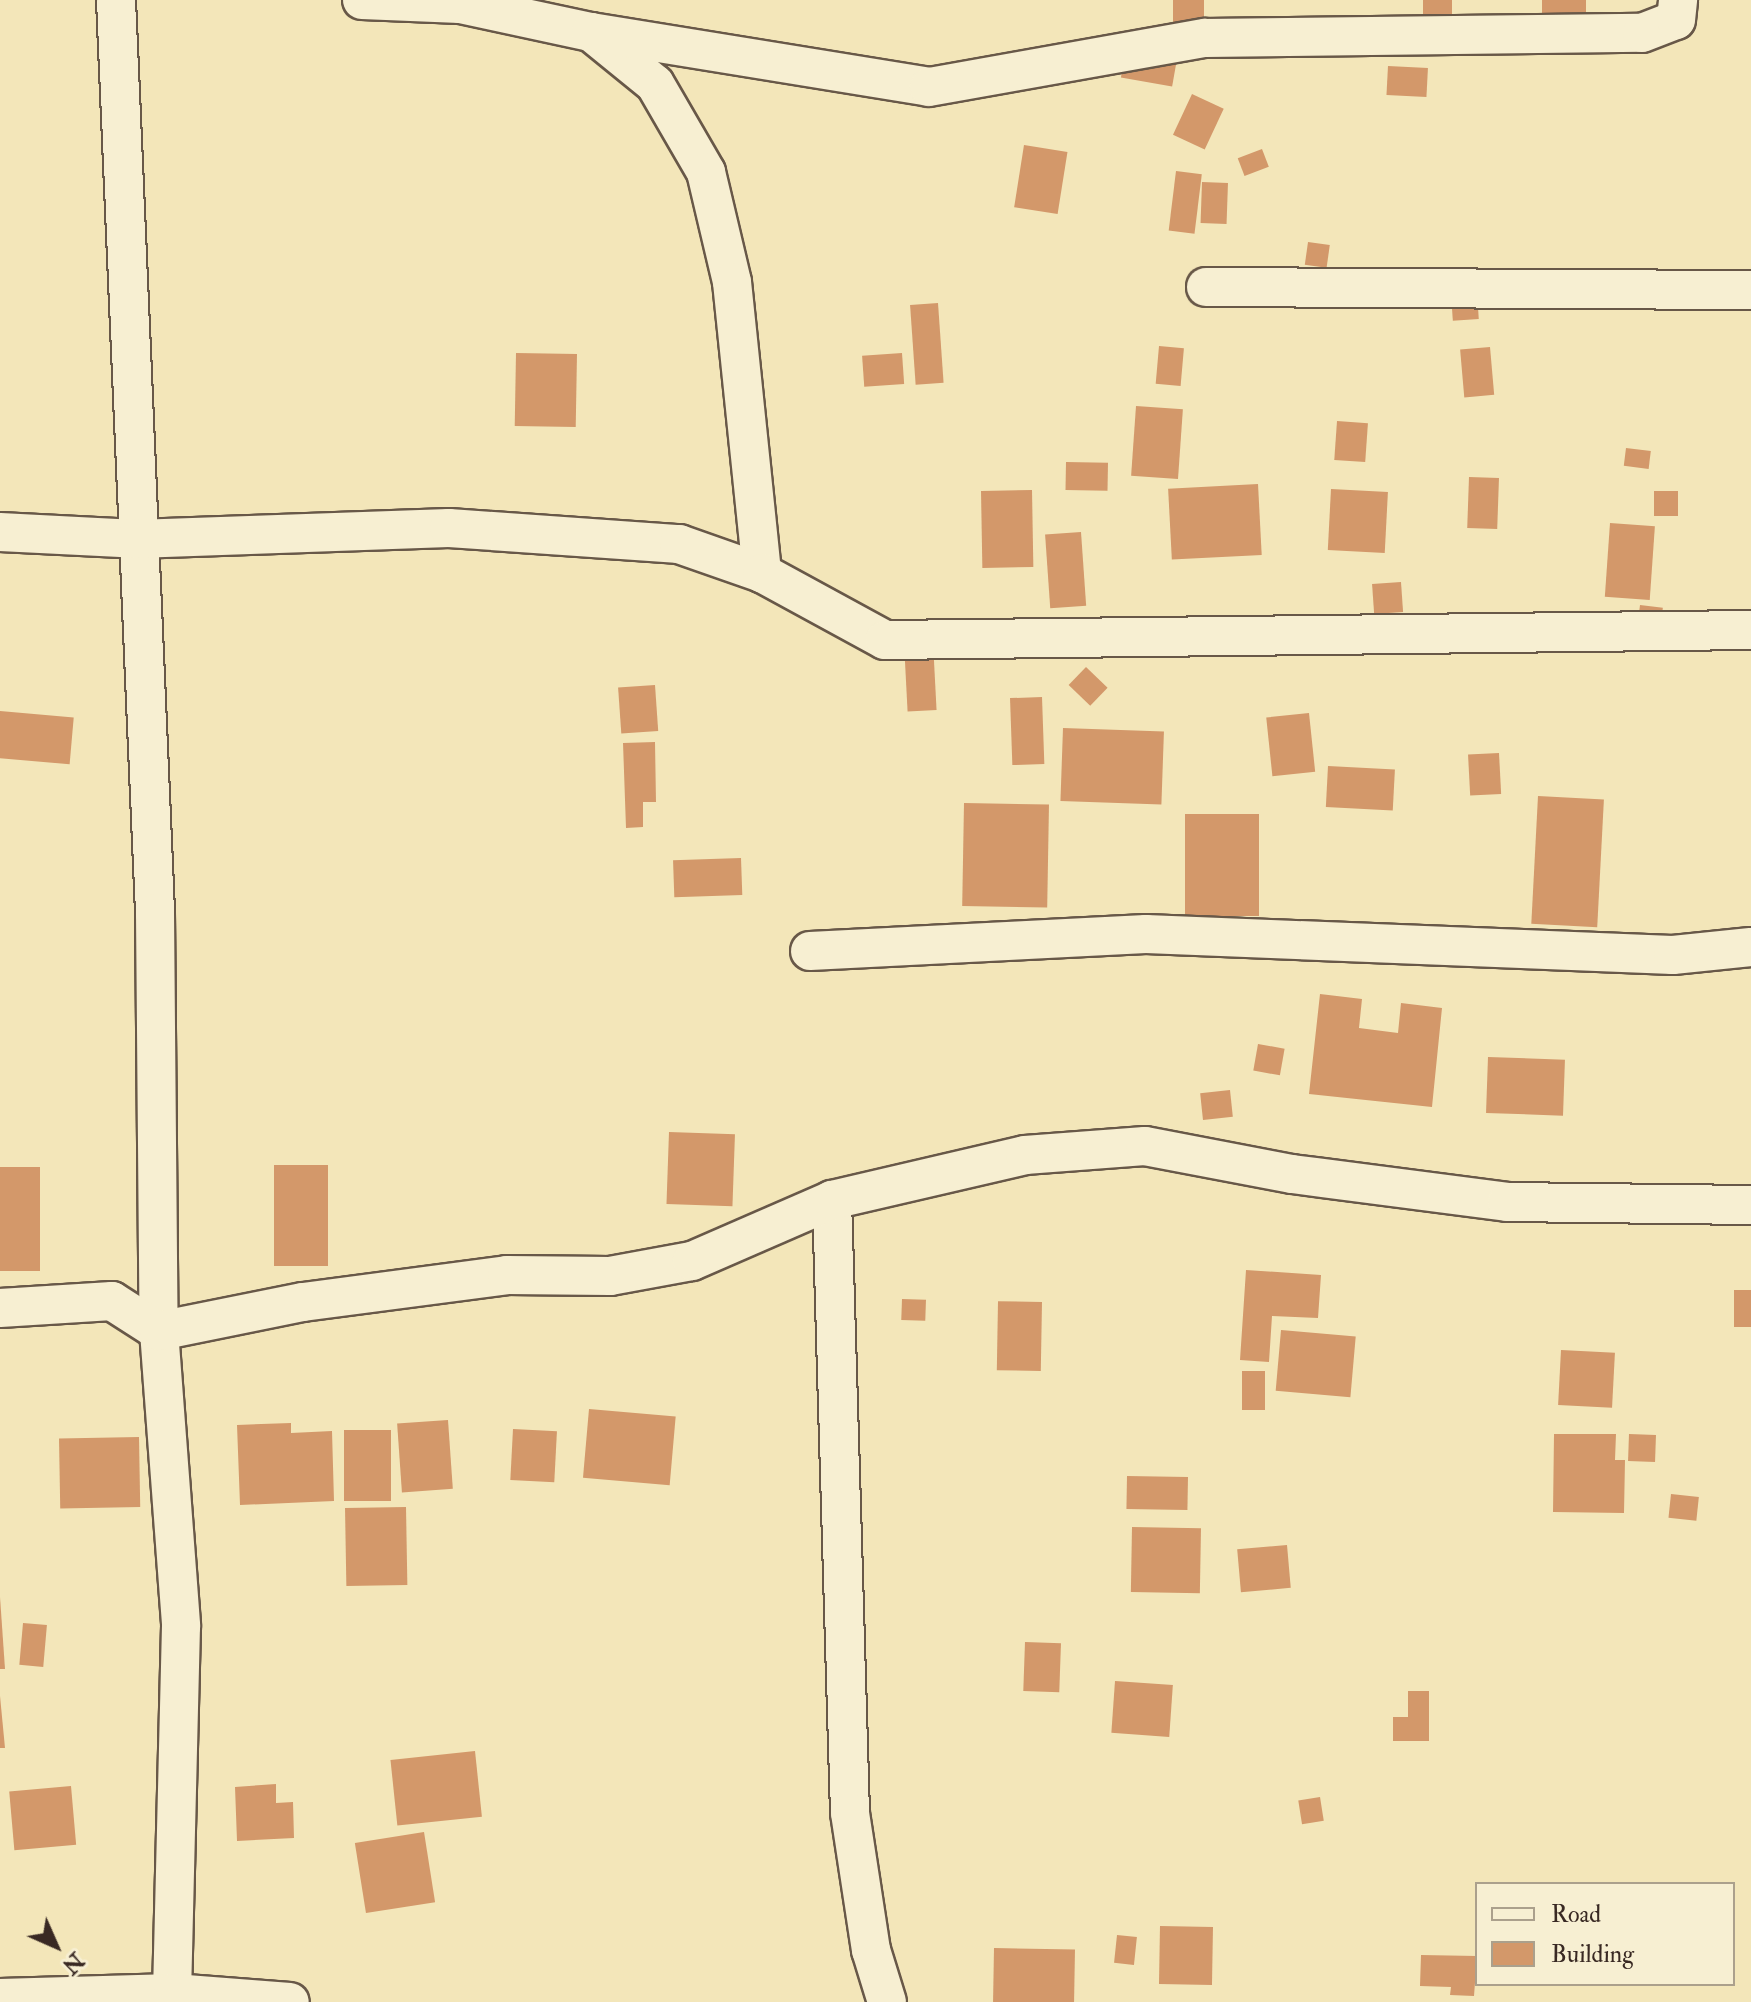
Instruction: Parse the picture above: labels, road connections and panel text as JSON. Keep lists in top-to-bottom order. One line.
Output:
{"legend":["Road","Building"],"north":"bottom right"}
